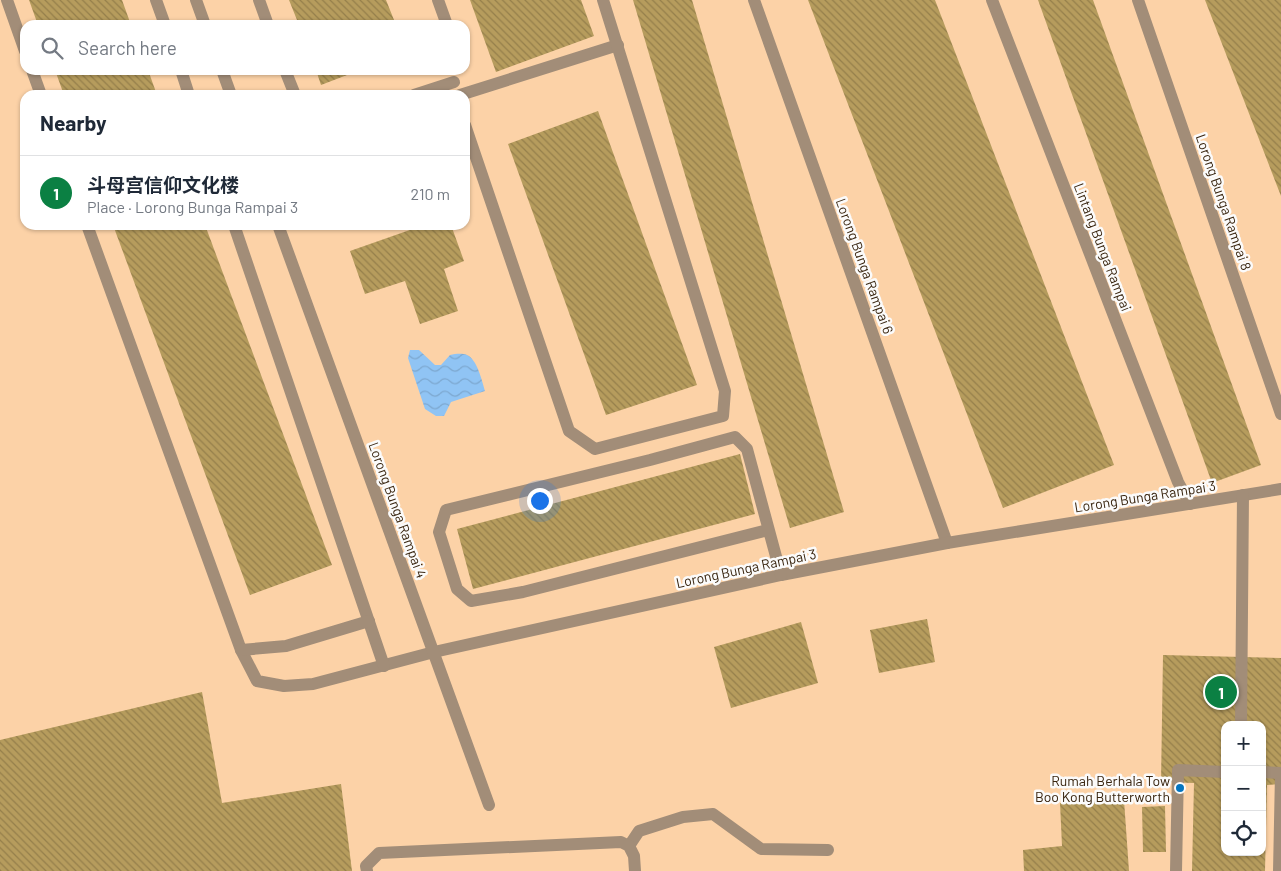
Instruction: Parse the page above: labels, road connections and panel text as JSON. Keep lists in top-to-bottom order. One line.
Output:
{"streets":{"street":["Lorong Bunga Rampai 8","Lintang Bunga Rampai","Lorong Bunga Rampai 6","Lorong Bunga Rampai 3","Lorong Bunga Rampai 4"]},"crossings":[["Lintang Bunga Rampai","Lorong Bunga Rampai 3"],["Lorong Bunga Rampai 6","Lorong Bunga Rampai 3"],["Lorong Bunga Rampai 3","Lorong Bunga Rampai 4"]],"places":["Rumah Berhala Tow Boo Kong Butterworth"],"page":{"search":"Search here","heading":"Nearby","list":[{"mark":"1","name":"斗母宫信仰文化楼","note":"Place · Lorong Bunga Rampai 3","value":"210 m"}],"pins":"1","map_buttons":["+","−"]}}
